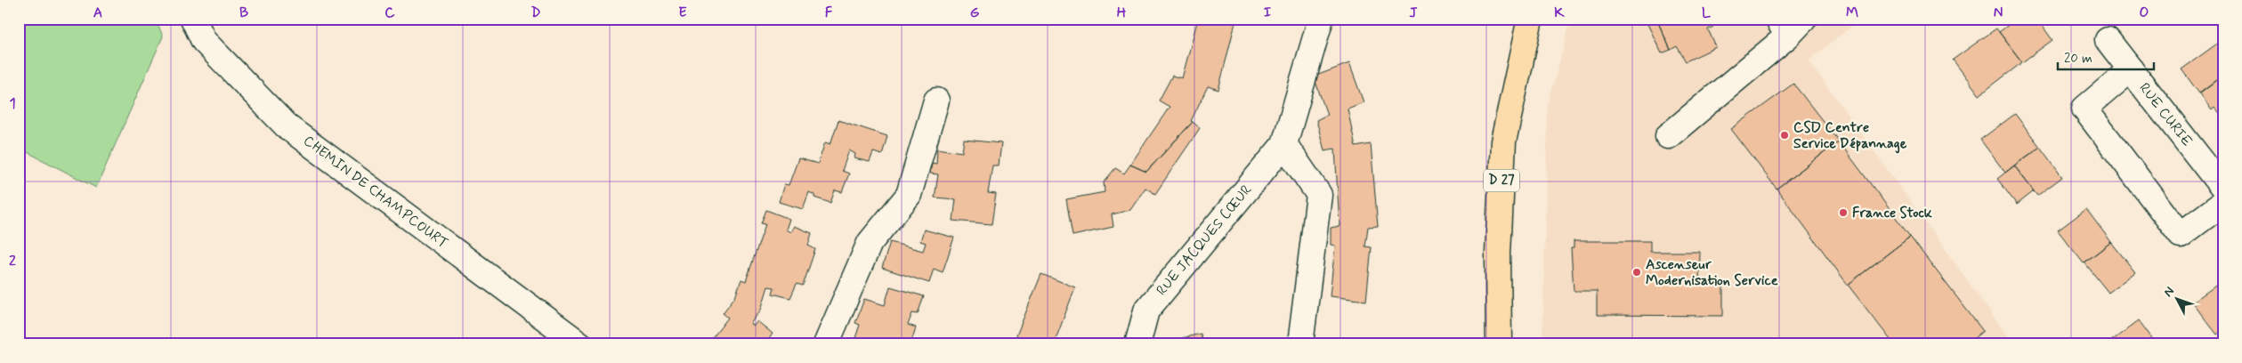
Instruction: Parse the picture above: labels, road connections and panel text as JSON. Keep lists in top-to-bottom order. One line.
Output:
{"streets":{"main road":["D 27"],"street":["RUE CURIE","CHEMIN DE CHAMPCOURT","RUE JACQUES CŒUR"]},"places":["CSD Centre Service Dépannage","France Stock","Ascenseur Modernisation Service"],"scale_bar":"20 m","north":"top left","grid":{"columns":["A","B","C","D","E","F","G","H","I","J","K","L","M","N","O"],"rows":["1","2"]}}
